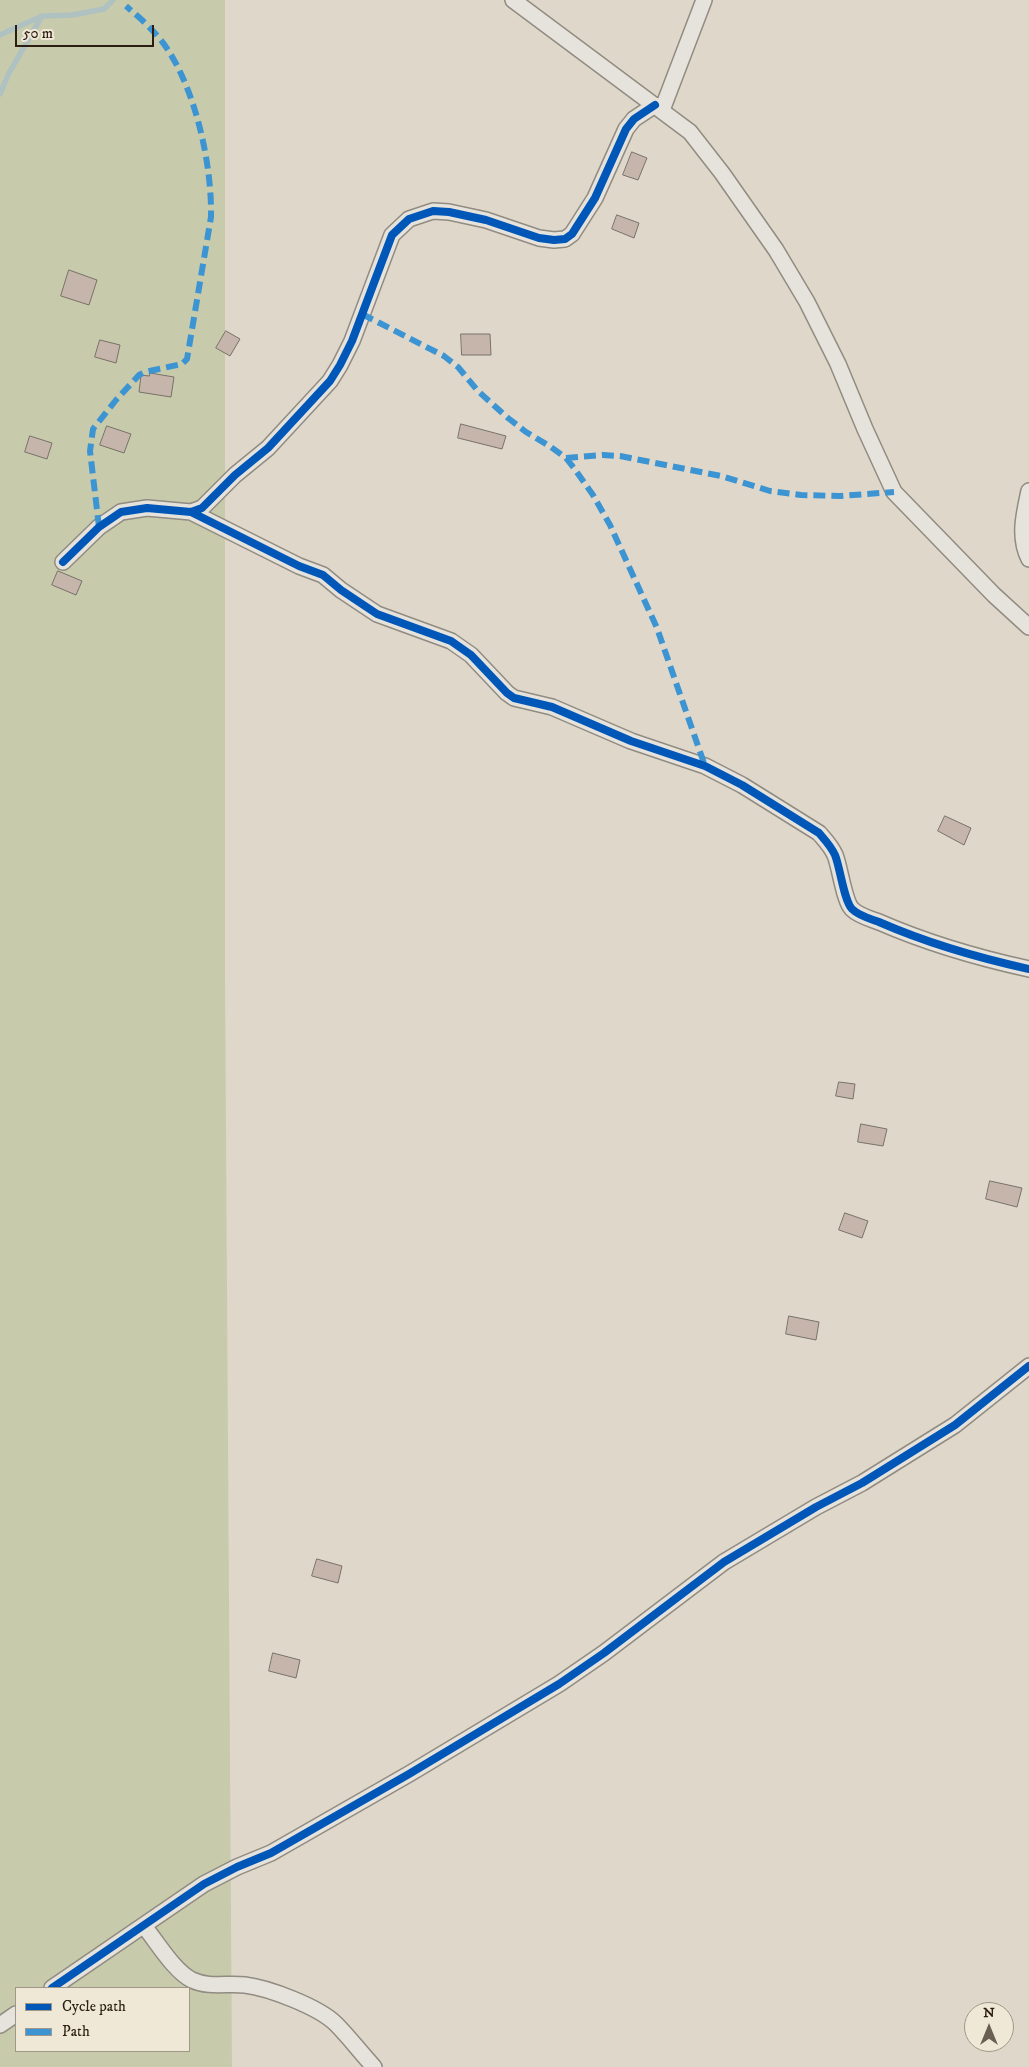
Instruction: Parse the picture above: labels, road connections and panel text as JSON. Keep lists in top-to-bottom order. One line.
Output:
{"legend":["Cycle path","Path"],"scale_bar":"50 m","north":"top"}
